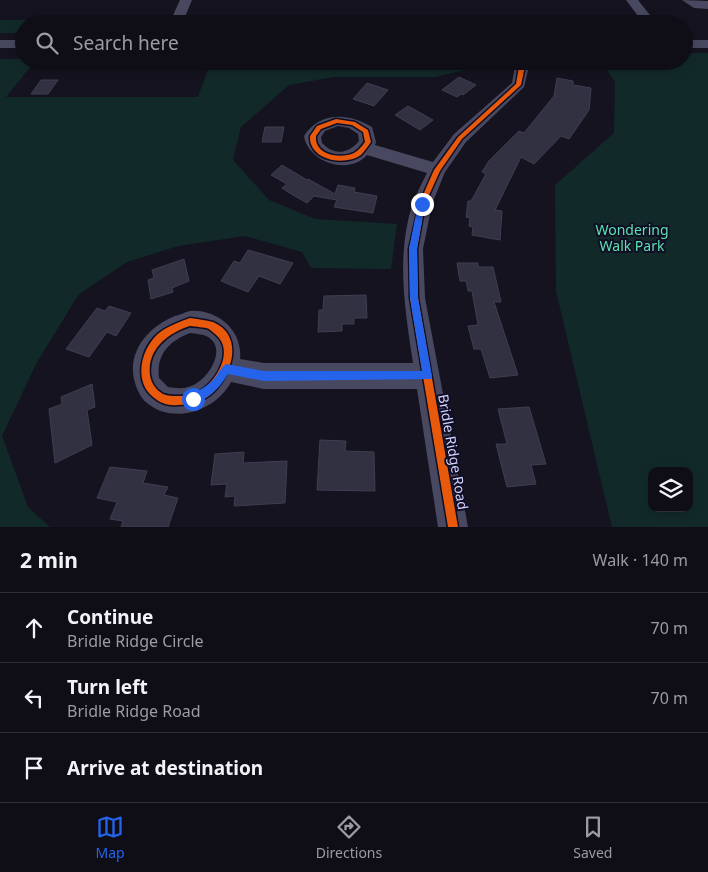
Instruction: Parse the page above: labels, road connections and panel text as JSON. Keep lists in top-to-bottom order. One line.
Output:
{"streets":{"street":["Bridle Ridge Road"]},"parks":["Wondering Walk Park"],"page":{"search":"Search here","heading":["2 min","Walk · 140 m"],"list":[["Continue","Bridle Ridge Circle","70 m"],["Turn left","Bridle Ridge Road","70 m"],"Arrive at destination"],"nav":["Map","Directions","Saved"]}}
